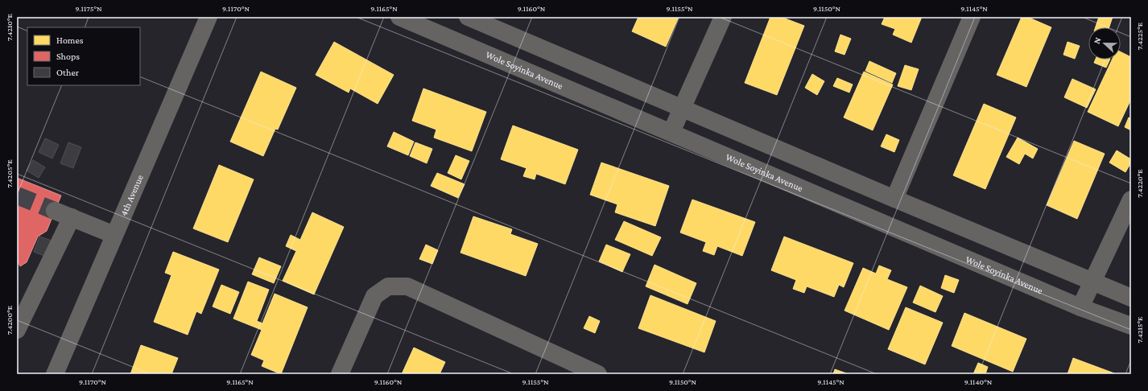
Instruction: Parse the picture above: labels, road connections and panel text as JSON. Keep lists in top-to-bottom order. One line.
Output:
{"streets":{"street":["Wole Soyinka Avenue","4th Avenue"]},"legend":["Homes","Shops","Other"],"north":"left","coordinates":["9.1175°N","9.1170°N","9.1165°N","9.1160°N","9.1155°N","9.1150°N","9.1145°N","7.4210°E","7.4225°E","7.4205°E","7.4220°E","7.4200°E","7.4215°E","9.1140°N"]}
